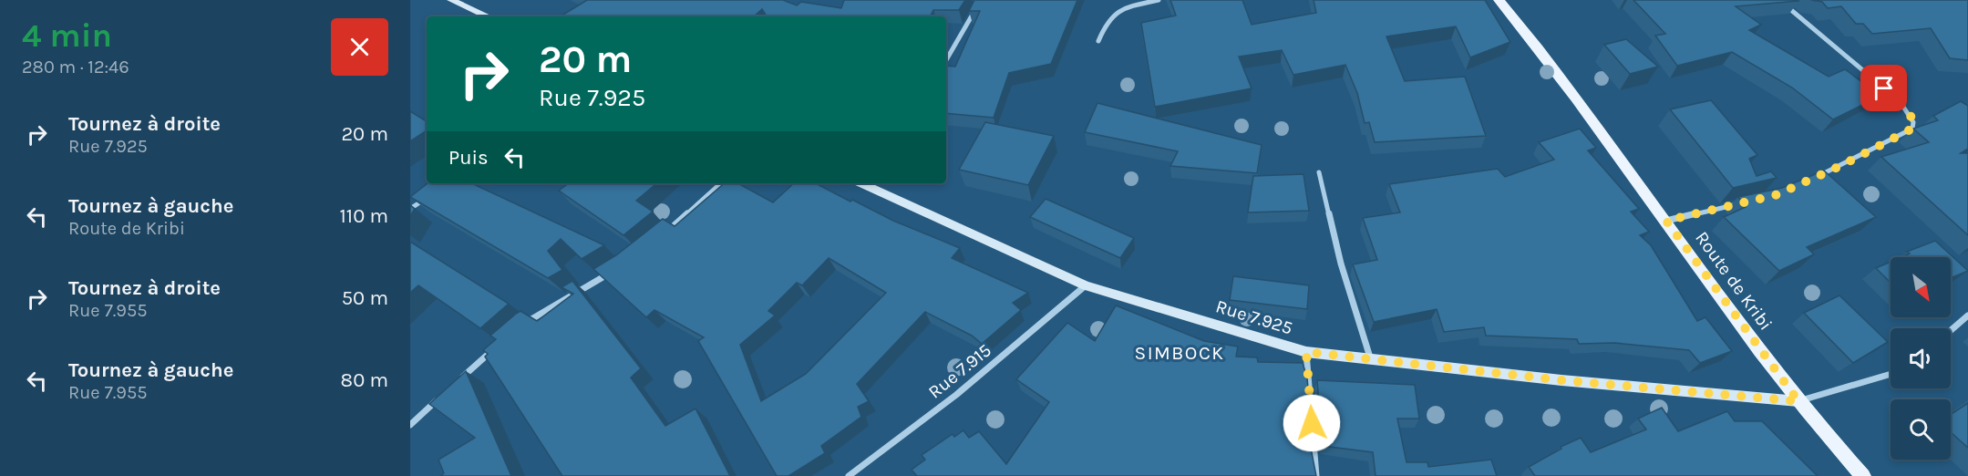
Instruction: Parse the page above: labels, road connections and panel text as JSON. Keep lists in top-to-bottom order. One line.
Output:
{"streets":{"main road":["Route de Kribi"],"street":["Rue 7.925","Rue 7.915"]},"crossings":[["Route de Kribi","Rue 7.925"],["Rue 7.925","Rue 7.915"]],"districts":["SIMBOCK"],"north":"bottom right","page":{"heading":["4 min","280 m · 12:46"],"turn":["20 m","Rue 7.925"],"list":[{"name":"Tournez à droite","note":"Rue 7.925","value":"20 m"},{"name":"Tournez à gauche","note":"Route de Kribi","value":"110 m"},{"name":"Tournez à droite","note":"Rue 7.955","value":"50 m"},{"name":"Tournez à gauche","note":"Rue 7.955","value":"80 m"}],"then":"Puis"}}
